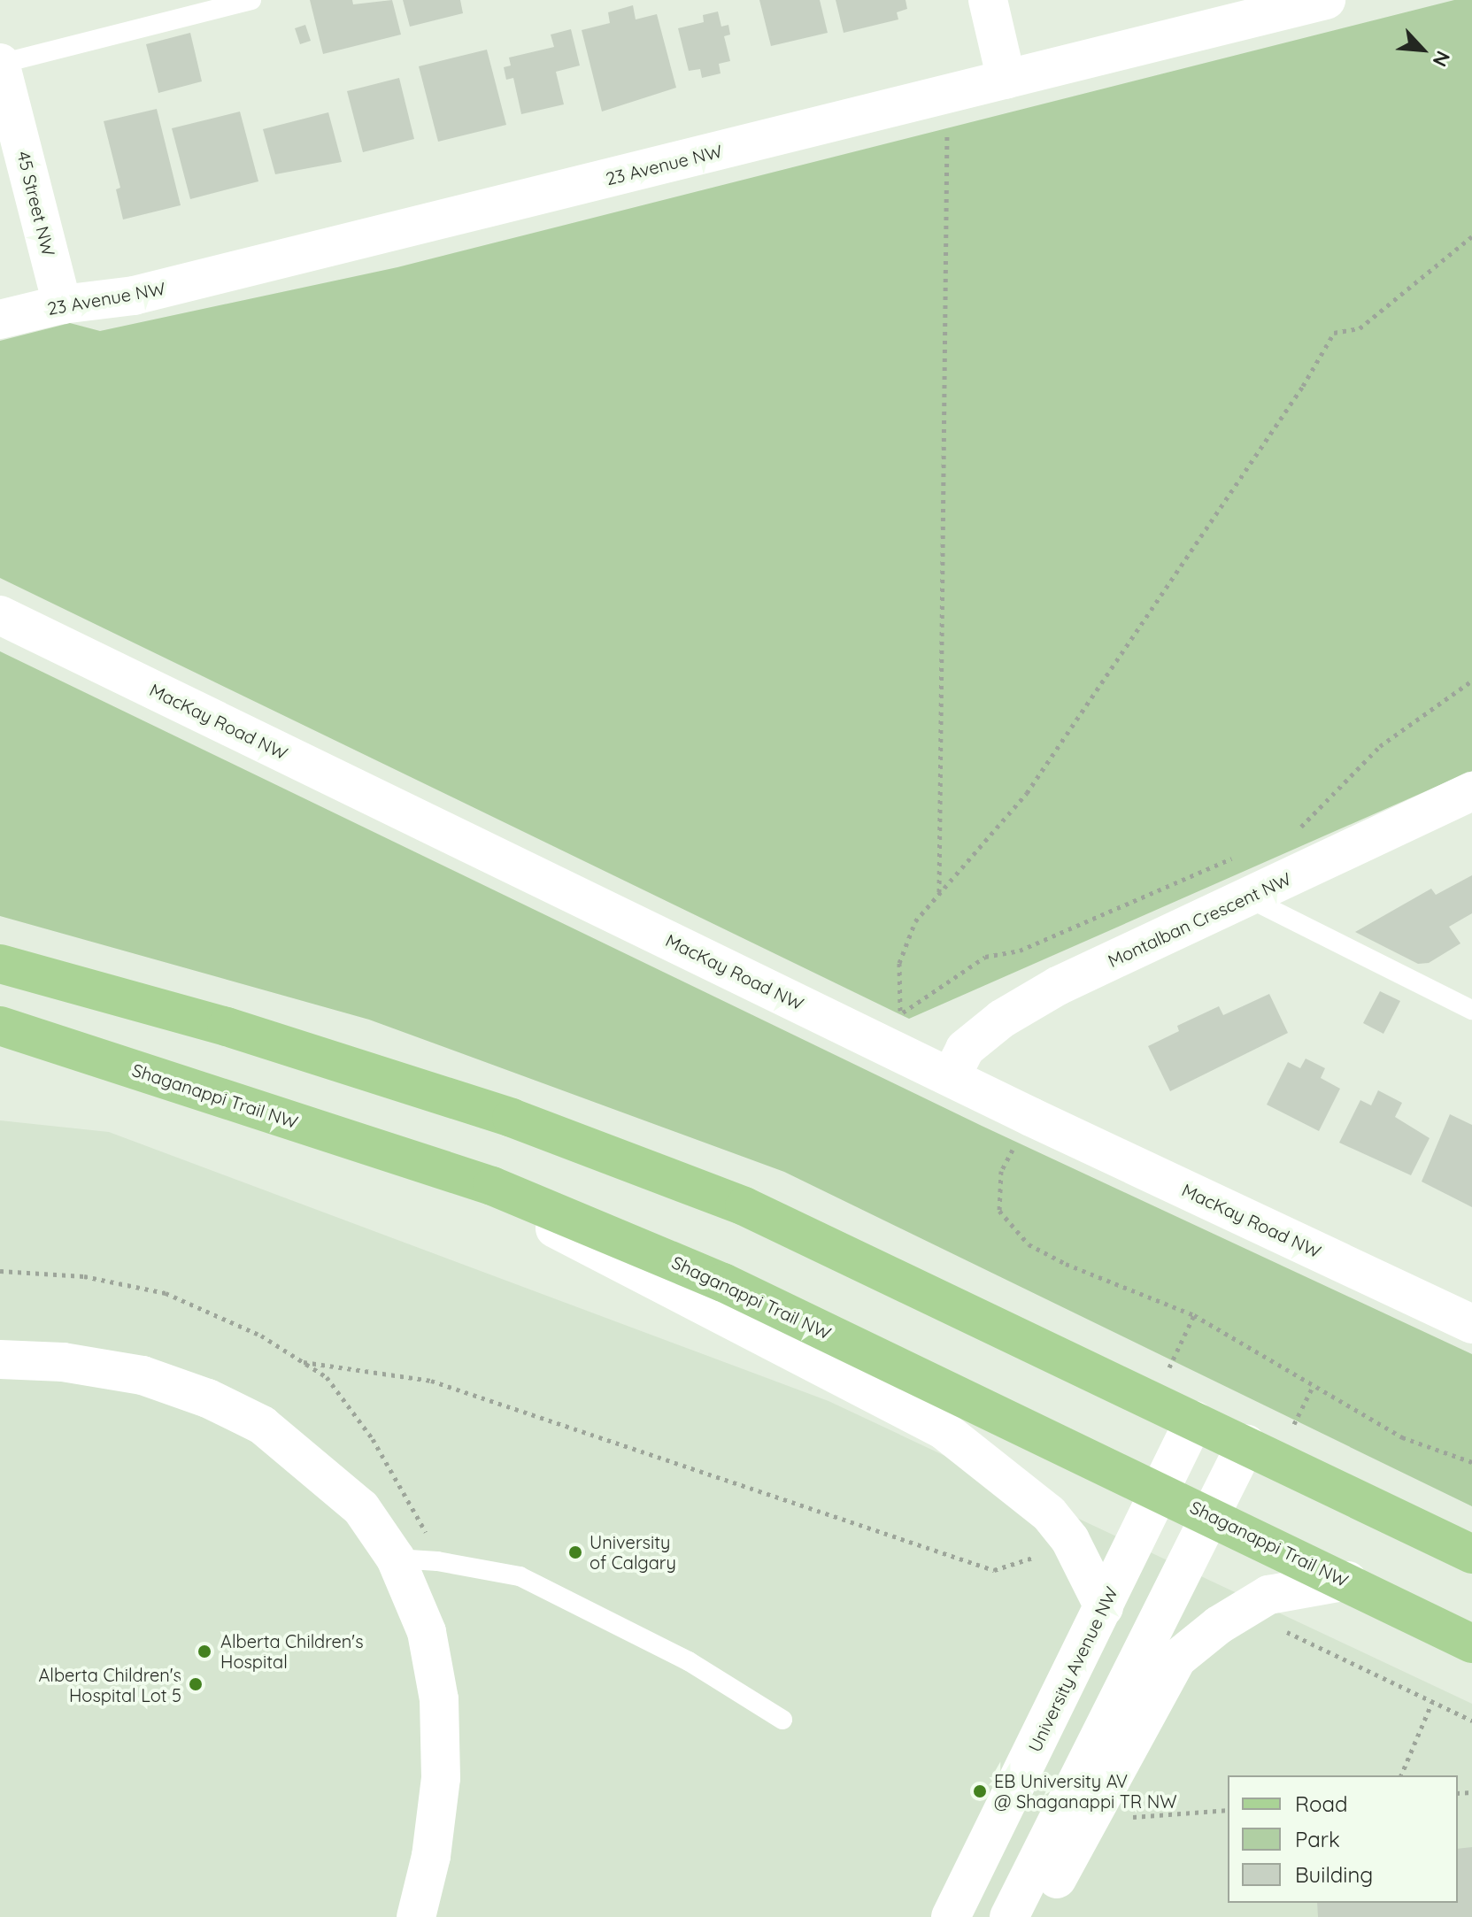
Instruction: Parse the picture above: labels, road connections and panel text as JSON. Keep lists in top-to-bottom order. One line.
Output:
{"streets":{"main road":["Shaganappi Trail NW"],"street":["23 Avenue NW","45 Street NW","MacKay Road NW","Montalban Crescent NW","University Avenue NW"]},"crossings":[["23 Avenue NW","45 Street NW"],["MacKay Road NW","Montalban Crescent NW"],["Shaganappi Trail NW","University Avenue NW"]],"places":["University of Calgary","Alberta Children's Hospital","Alberta Children's Hospital Lot 5","EB University AV @ Shaganappi TR NW"],"legend":["Road","Park","Building"],"north":"bottom right"}
